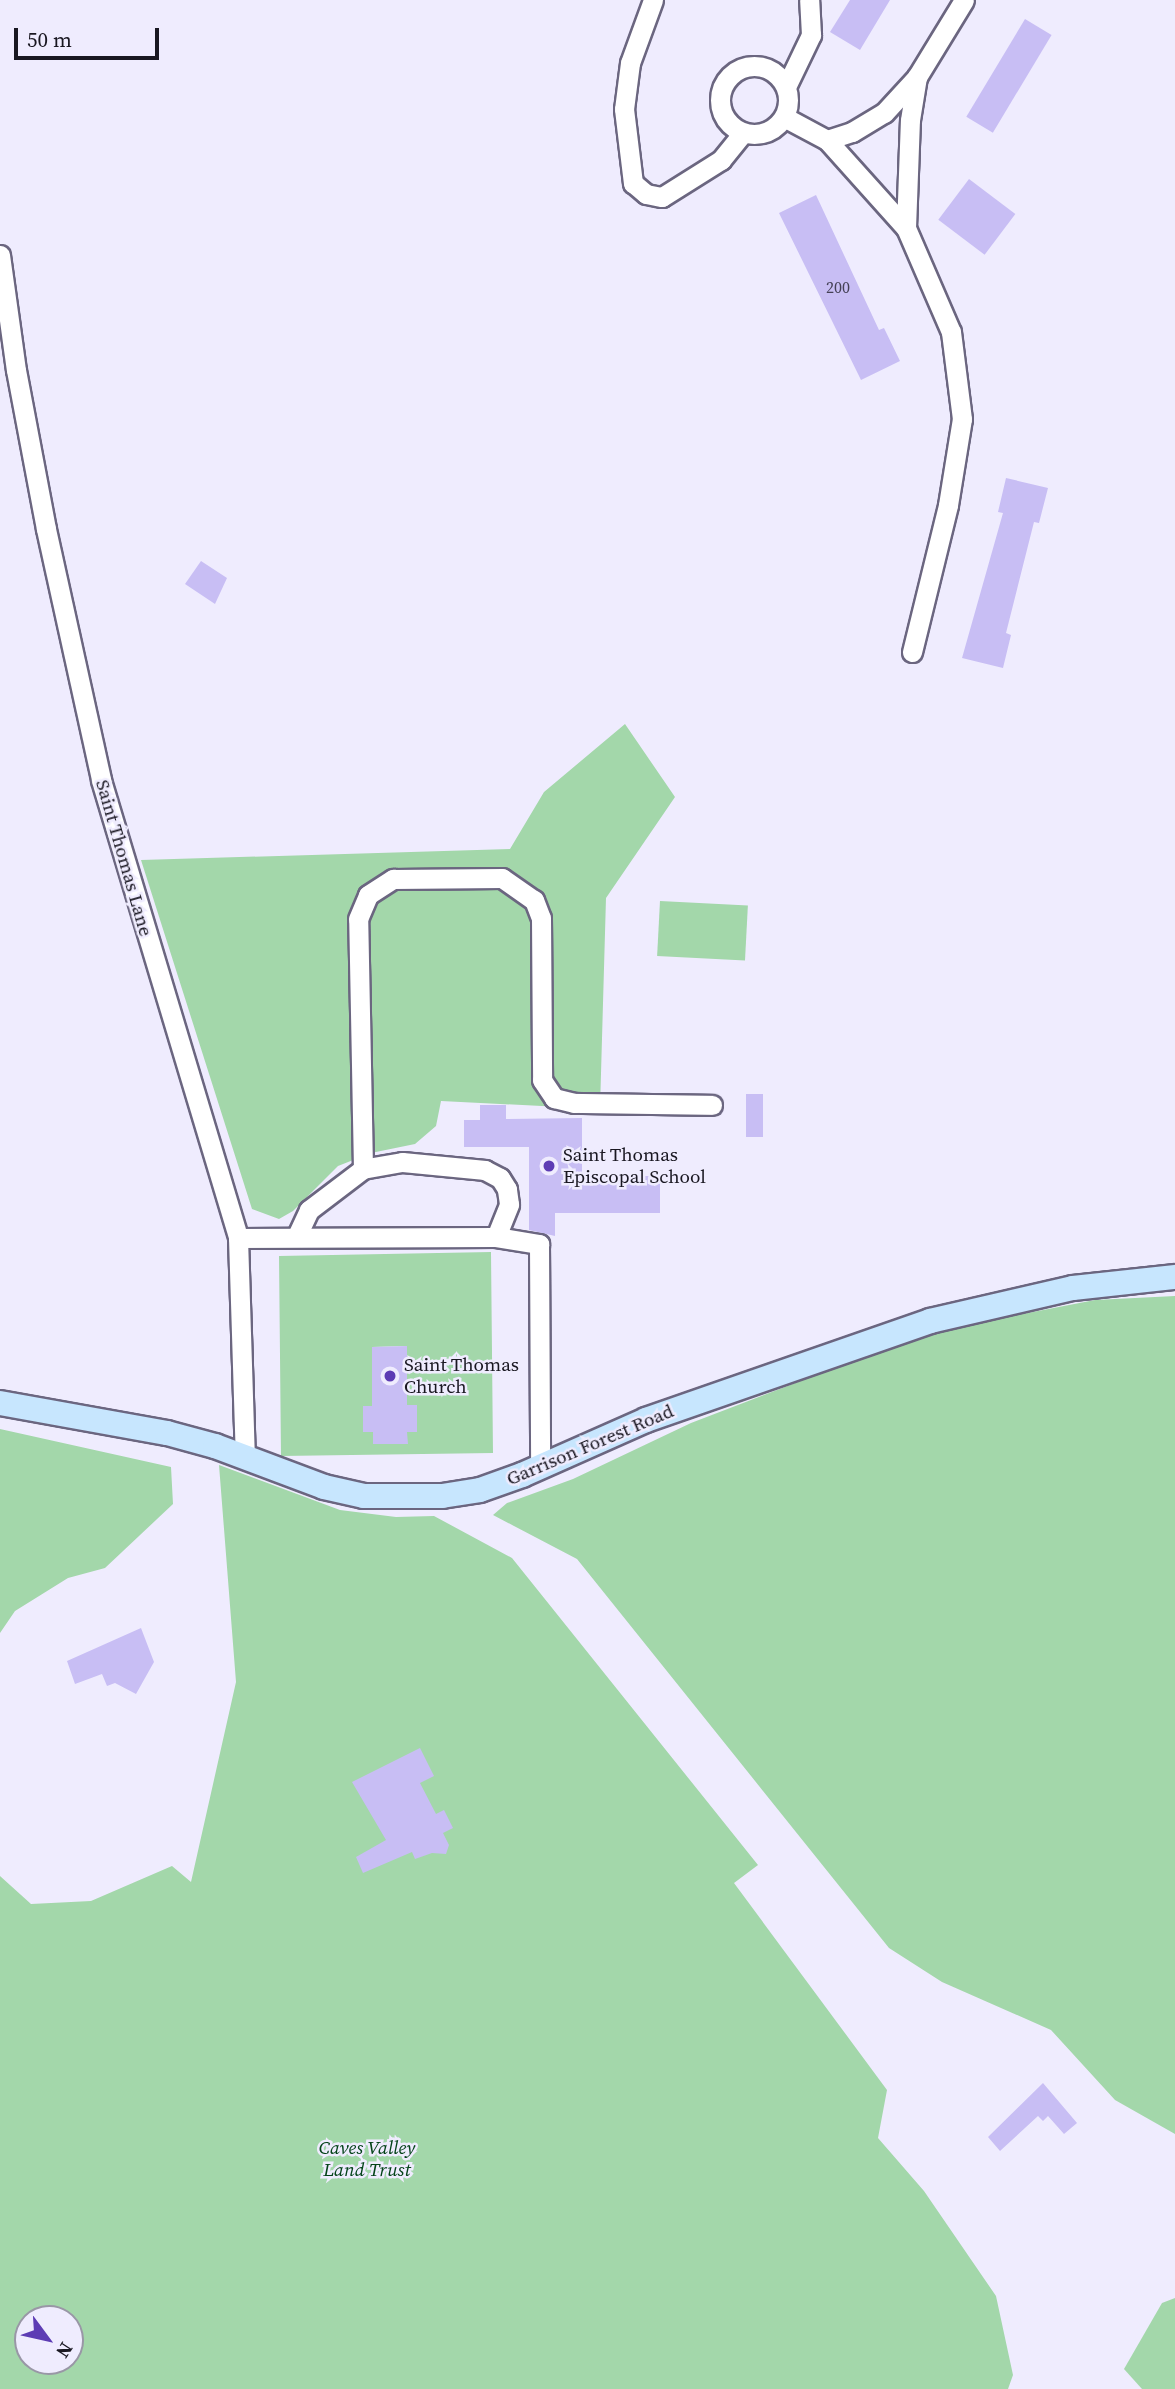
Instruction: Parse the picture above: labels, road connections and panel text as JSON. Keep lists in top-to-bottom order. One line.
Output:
{"streets":{"main road":["Garrison Forest Road"],"street":["Saint Thomas Lane"]},"crossings":[["Saint Thomas Lane","Garrison Forest Road"]],"parks":["Caves Valley Land Trust"],"places":["Saint Thomas Episcopal School","Saint Thomas Church"],"house_numbers":["200"],"scale_bar":"50 m","north":"bottom right"}
